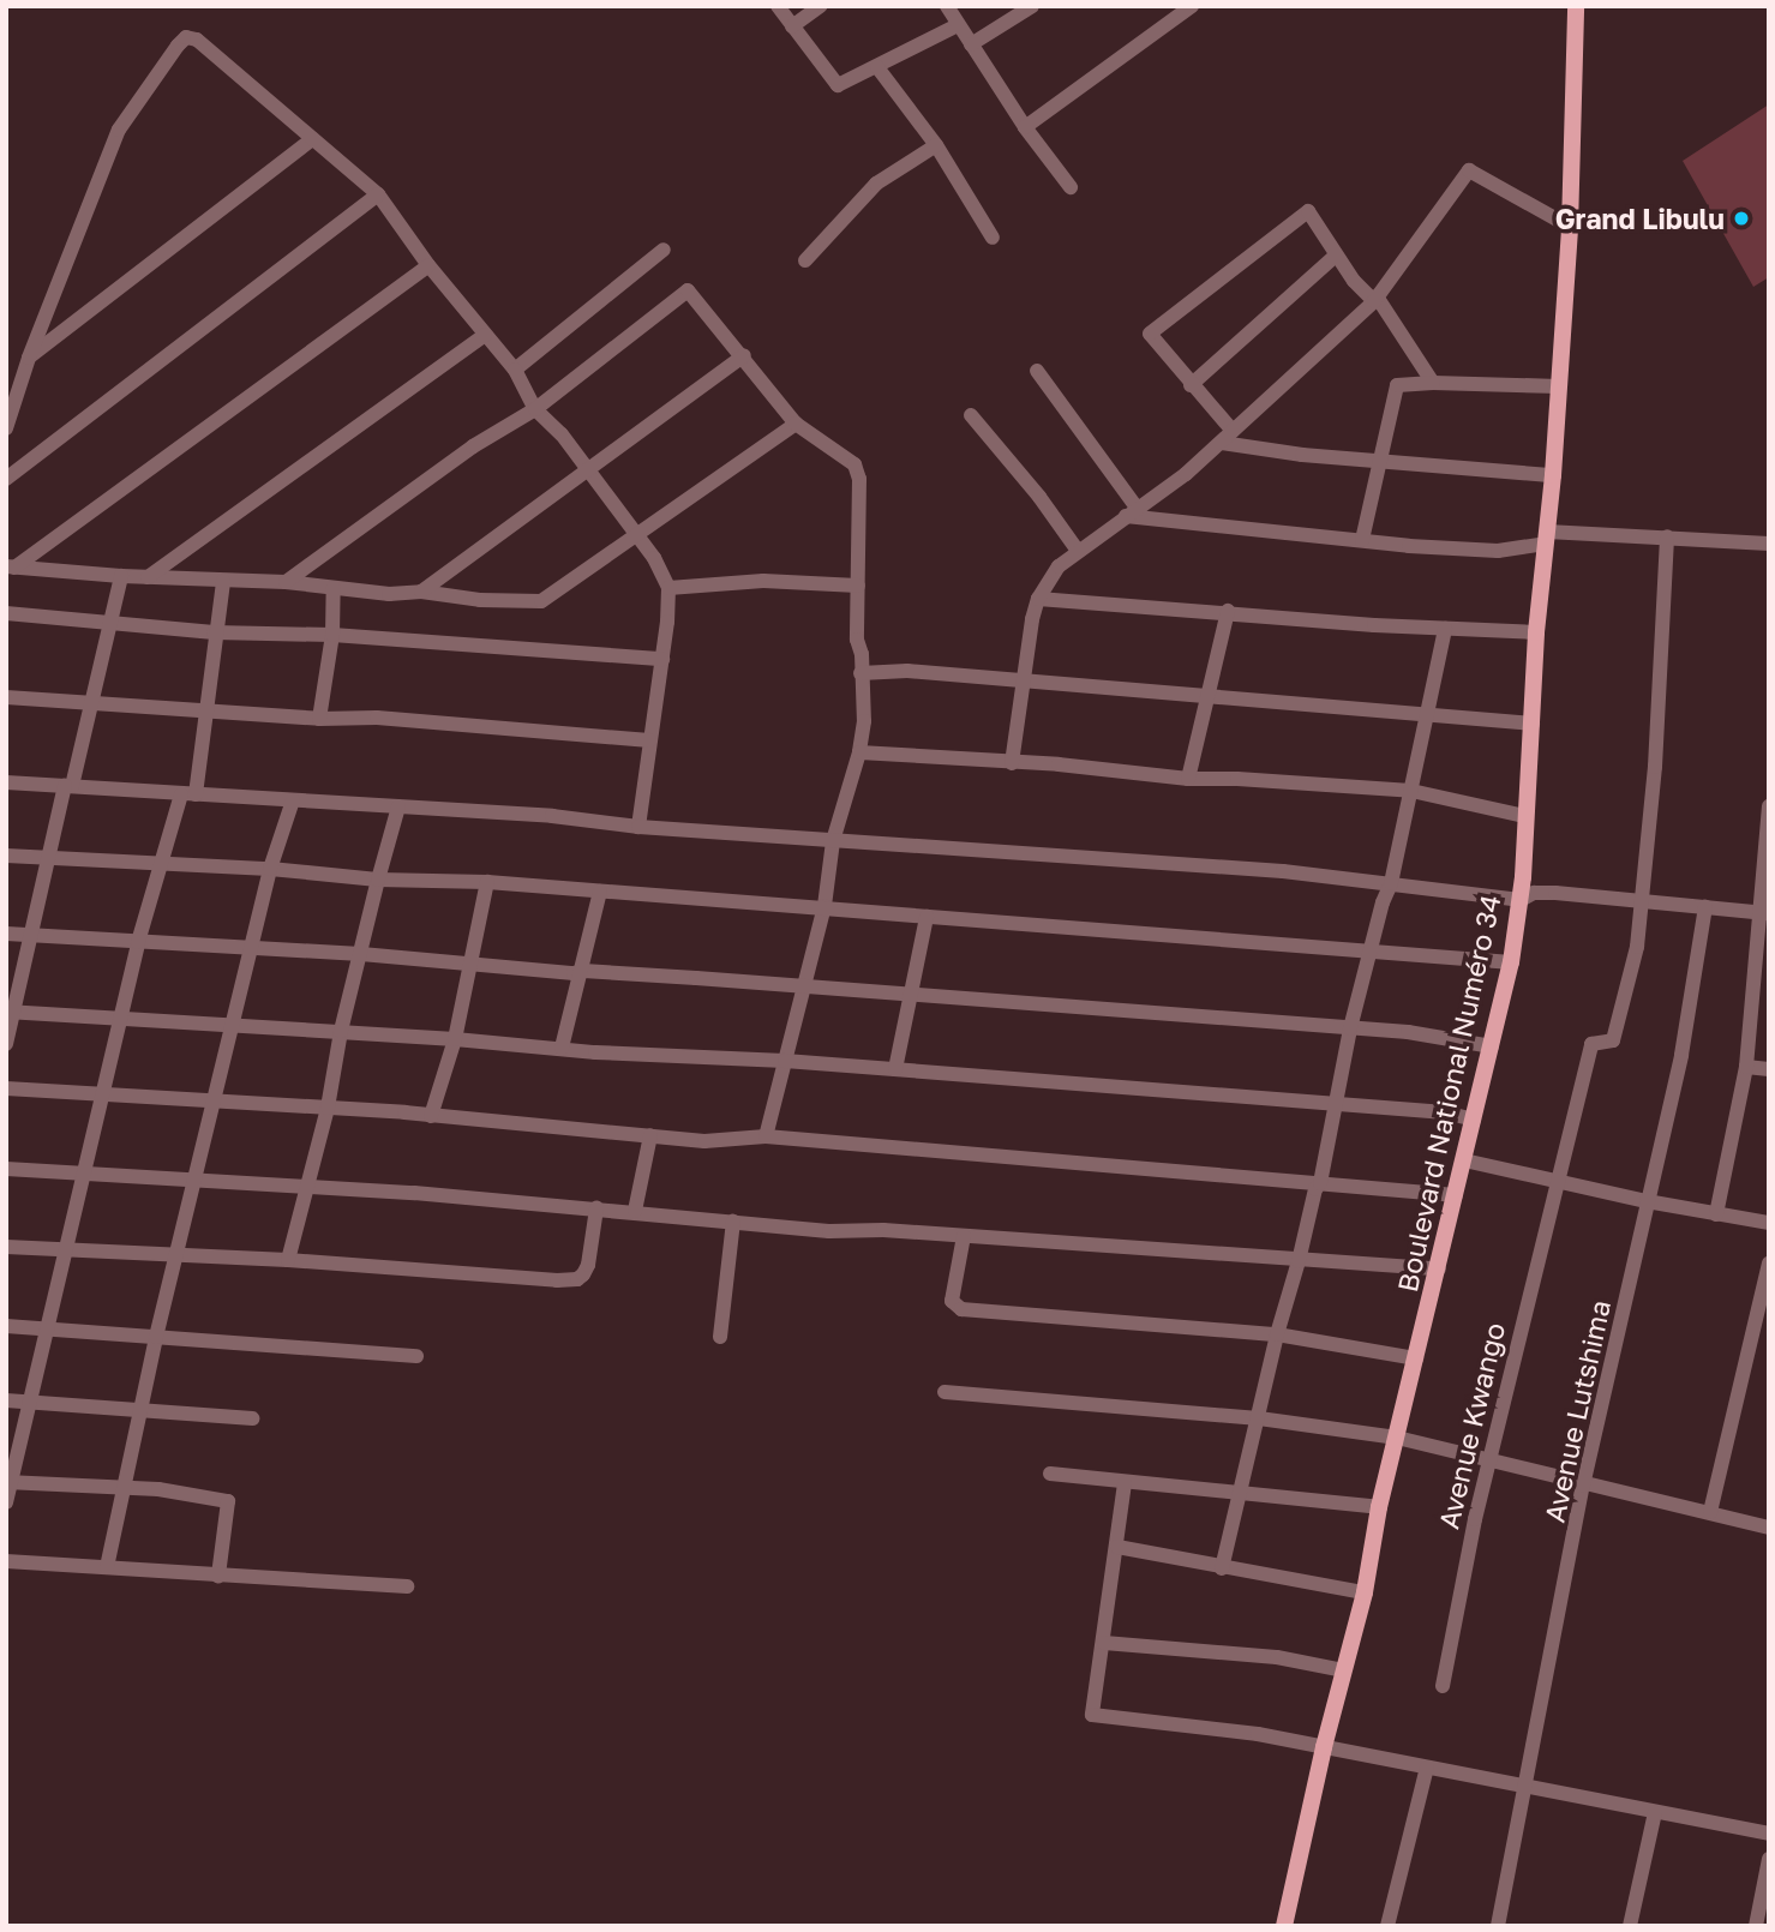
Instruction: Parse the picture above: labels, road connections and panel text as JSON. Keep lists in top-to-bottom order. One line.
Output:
{"streets":{"main road":["Boulevard National Numéro 34"],"street":["Avenue Lutshima","Avenue Kwango"]},"places":["Grand Libulu"]}
